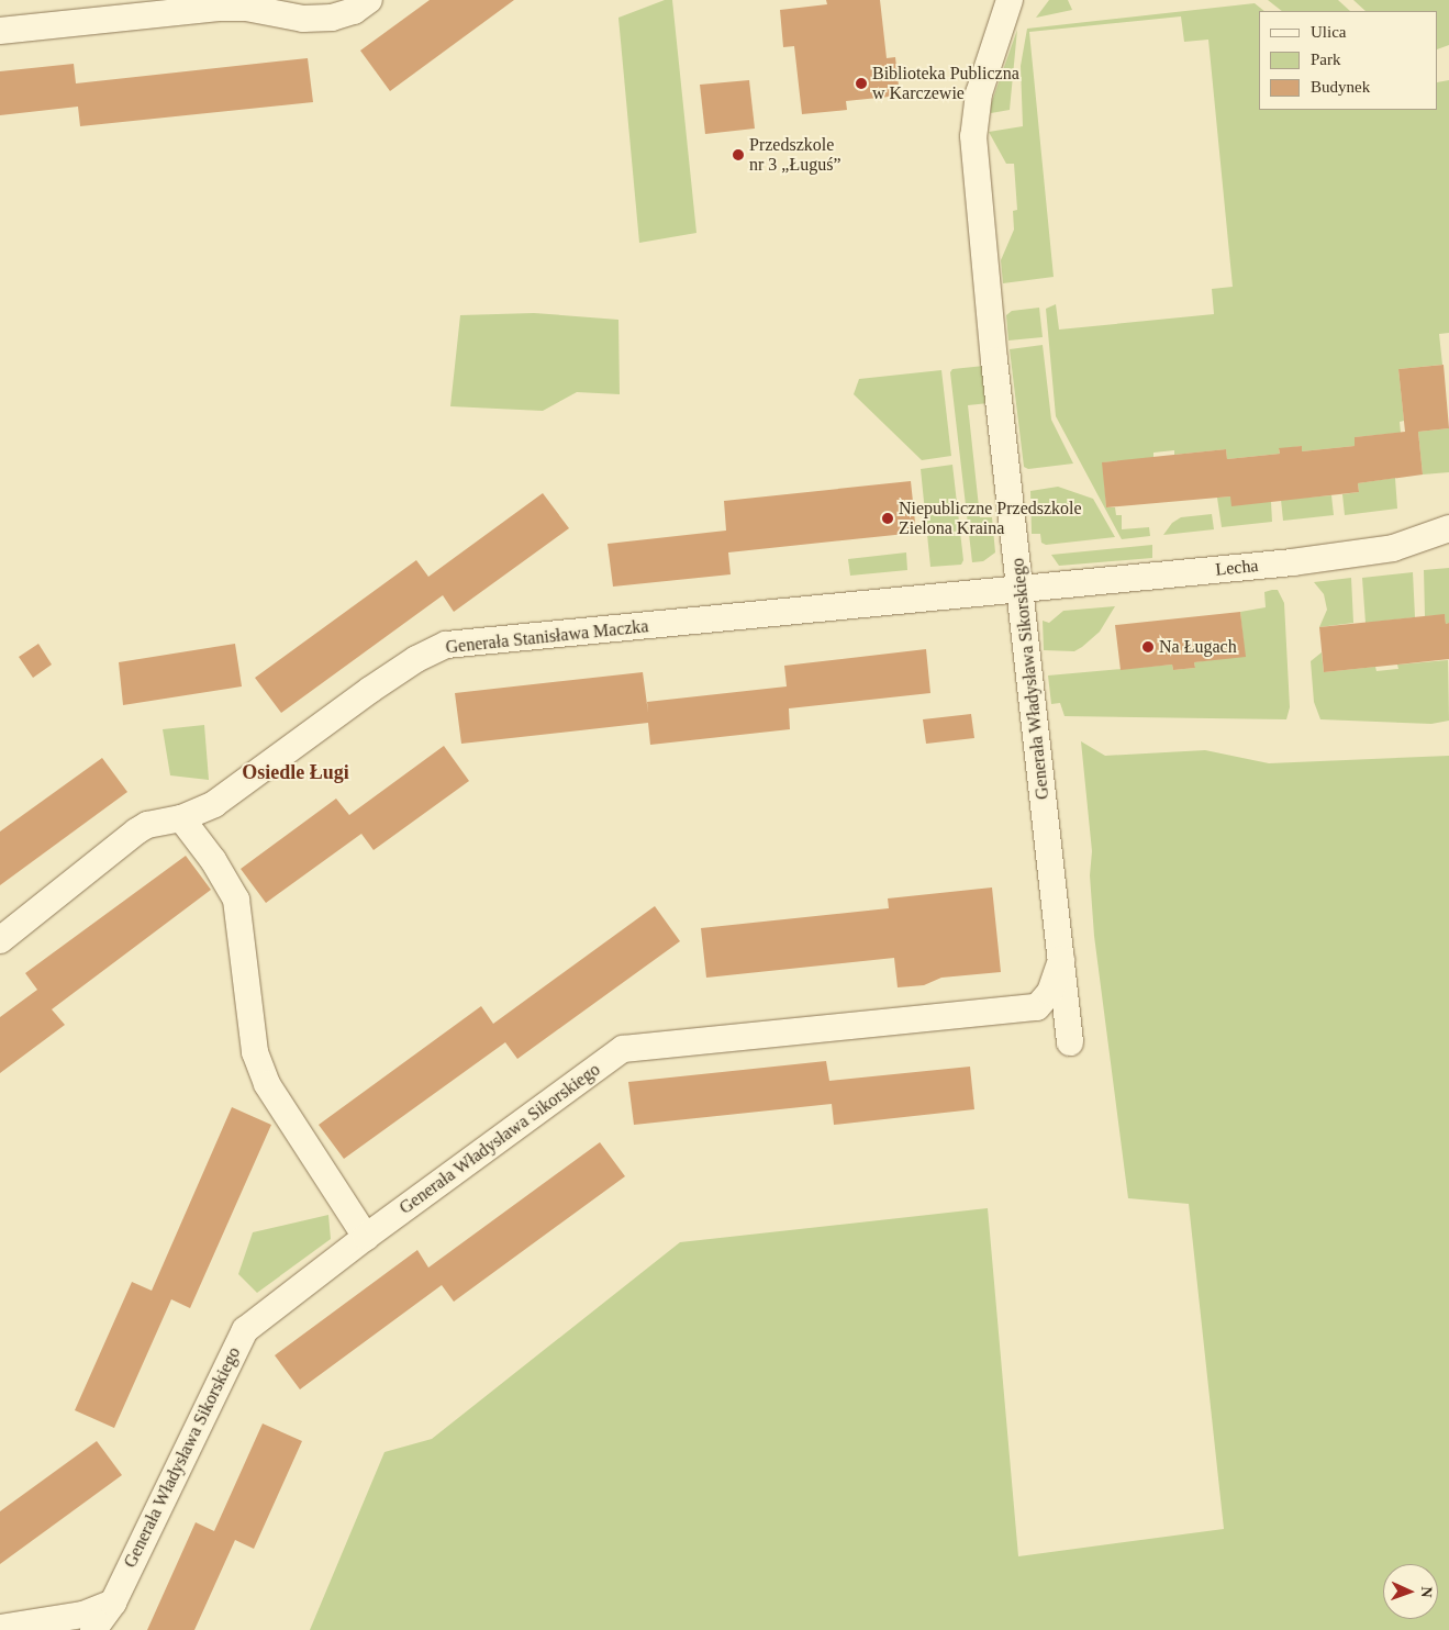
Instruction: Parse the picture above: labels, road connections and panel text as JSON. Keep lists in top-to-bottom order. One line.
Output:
{"streets":{"street":["Lecha","Generała Stanisława Maczka","Generała Władysława Sikorskiego"]},"crossings":[["Lecha","Generała Stanisława Maczka"],["Lecha","Generała Władysława Sikorskiego"],["Generała Stanisława Maczka","Generała Władysława Sikorskiego"]],"districts":["Osiedle Ługi"],"places":["Biblioteka Publiczna w Karczewie","Przedszkole nr 3 „Ługuś”","Niepubliczne Przedszkole Zielona Kraina","Na Ługach"],"legend":["Ulica","Park","Budynek"],"north":"right"}
